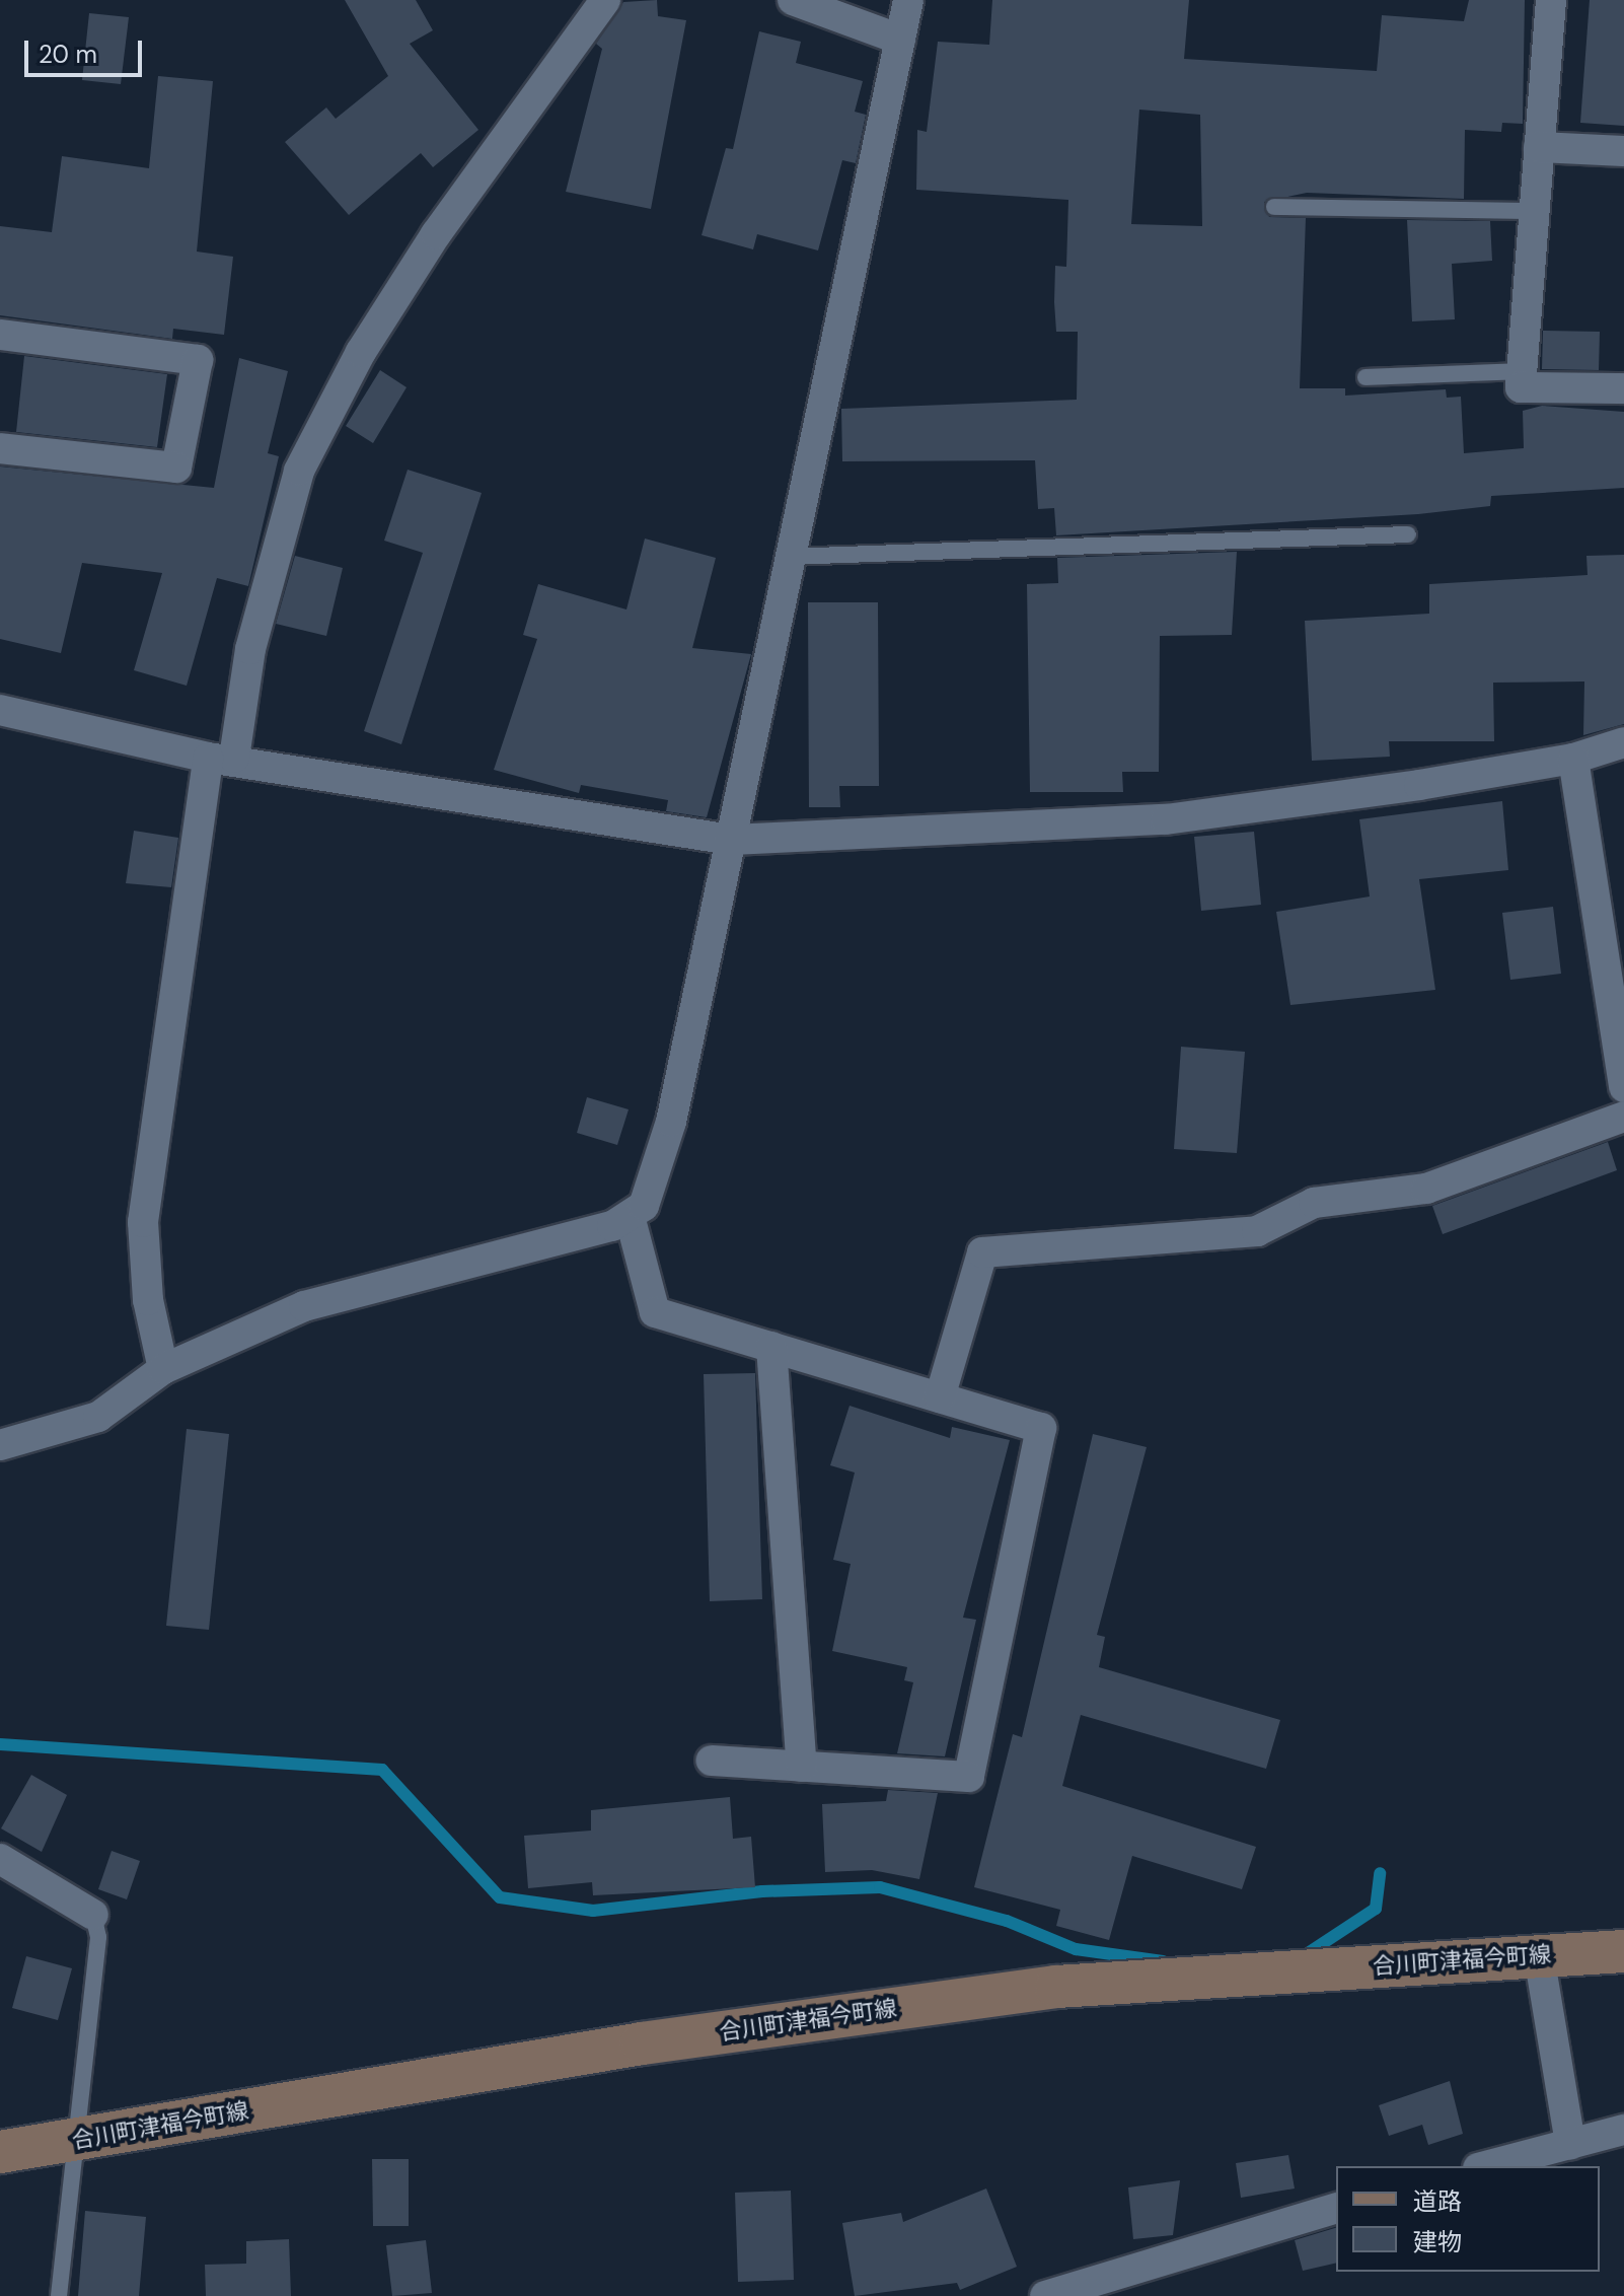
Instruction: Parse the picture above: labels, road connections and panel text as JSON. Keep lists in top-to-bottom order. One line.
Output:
{"streets":{"street":["合川町津福今町線"]},"legend":["道路","建物"],"scale_bar":"20 m"}
